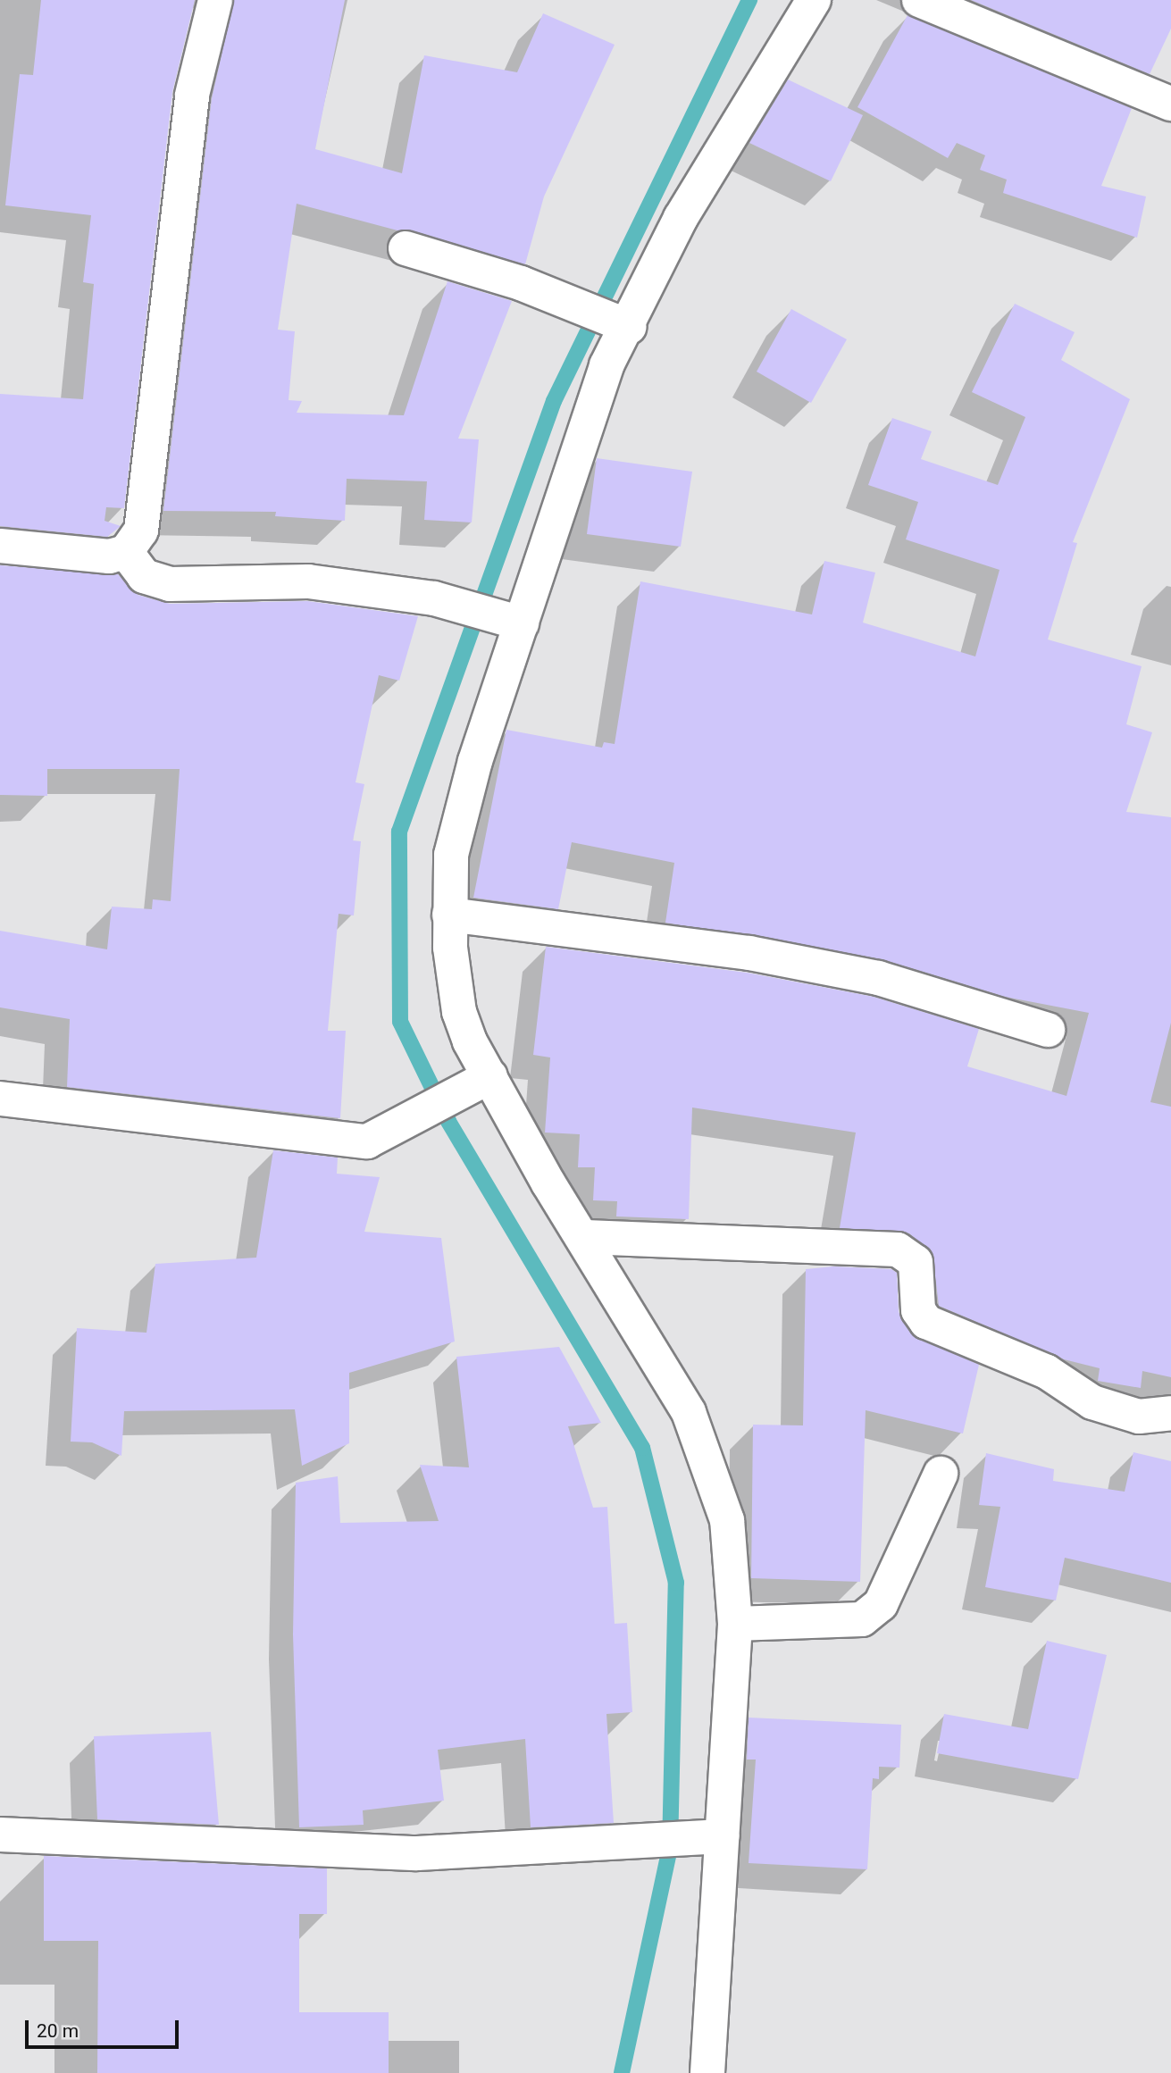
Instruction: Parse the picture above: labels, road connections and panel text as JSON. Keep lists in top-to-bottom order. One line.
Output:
{"scale_bar":"20 m"}
